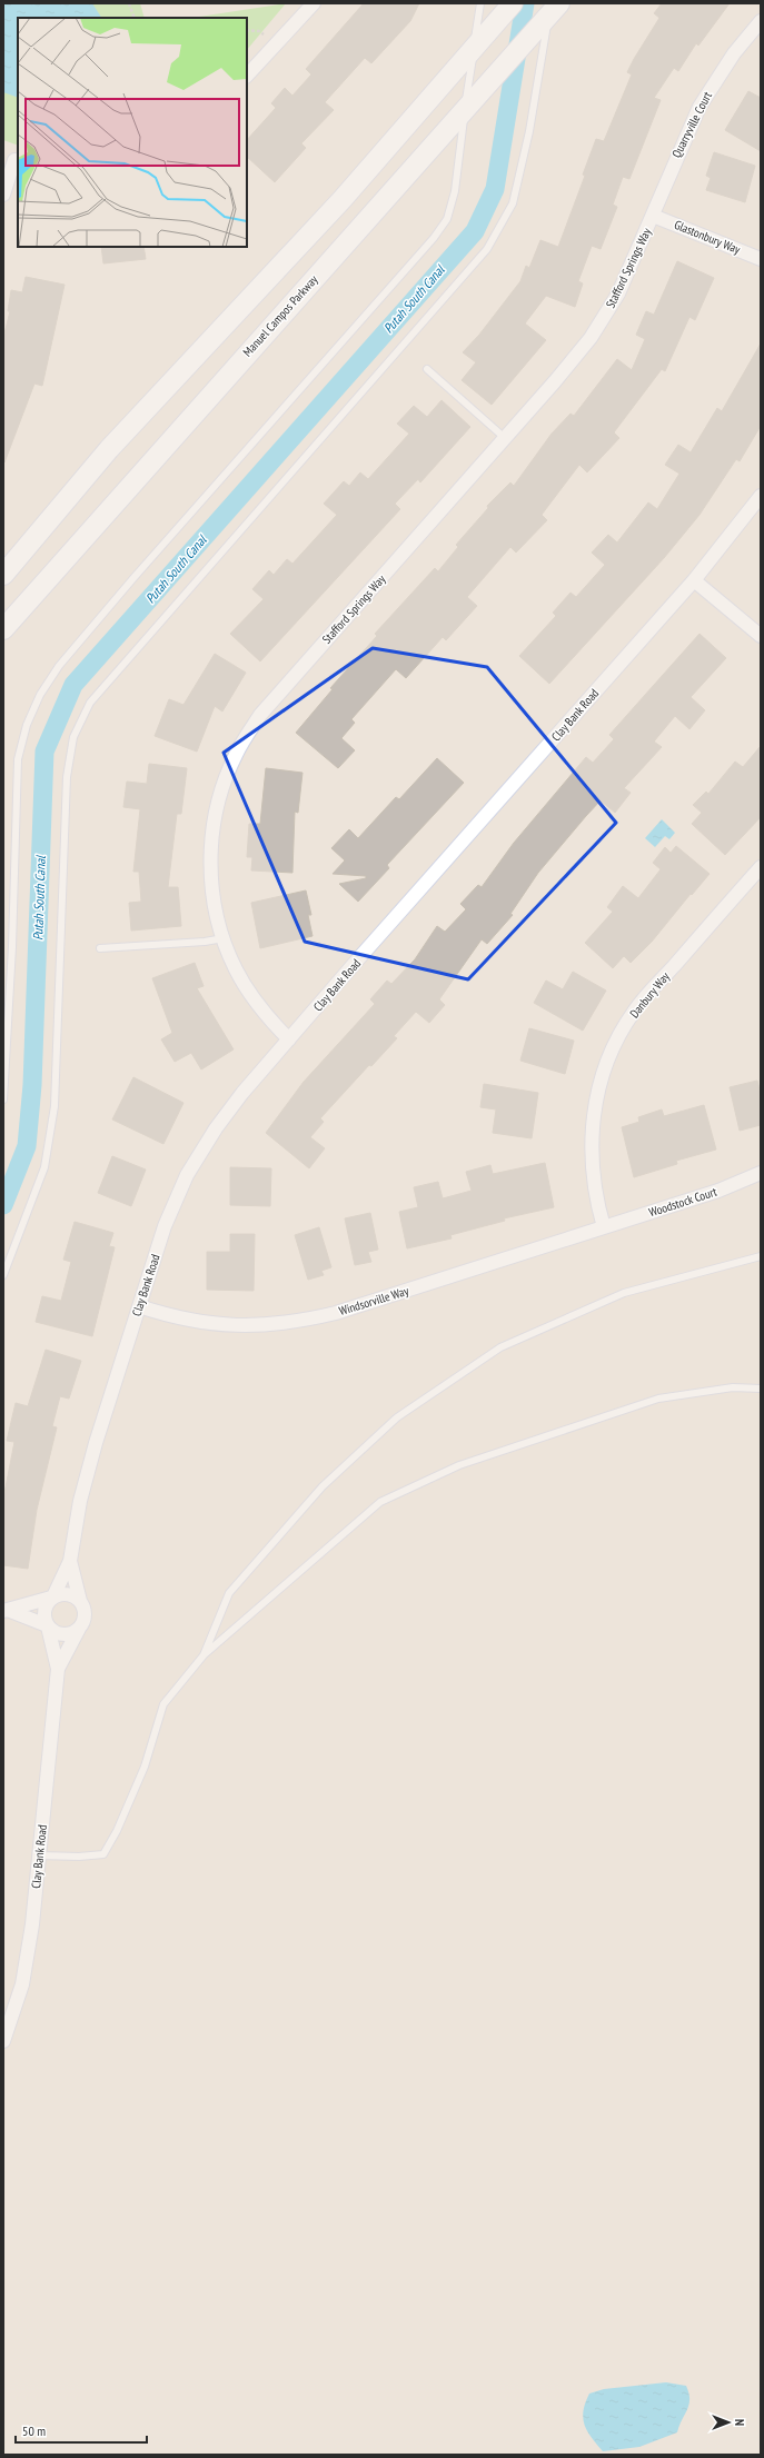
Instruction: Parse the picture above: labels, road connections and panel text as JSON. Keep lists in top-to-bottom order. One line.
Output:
{"streets":{"main road":["Manuel Campos Parkway"],"street":["Quarryville Court","Glastonbury Way","Stafford Springs Way","Clay Bank Road","Danbury Way","Woodstock Court","Windsorville Way"]},"crossings":[["Quarryville Court","Glastonbury Way"],["Quarryville Court","Stafford Springs Way"],["Glastonbury Way","Stafford Springs Way"],["Stafford Springs Way","Clay Bank Road"],["Clay Bank Road","Windsorville Way"],["Danbury Way","Woodstock Court"],["Danbury Way","Windsorville Way"],["Woodstock Court","Windsorville Way"]],"water":["Putah South Canal"],"scale_bar":"50 m","north":"right"}
